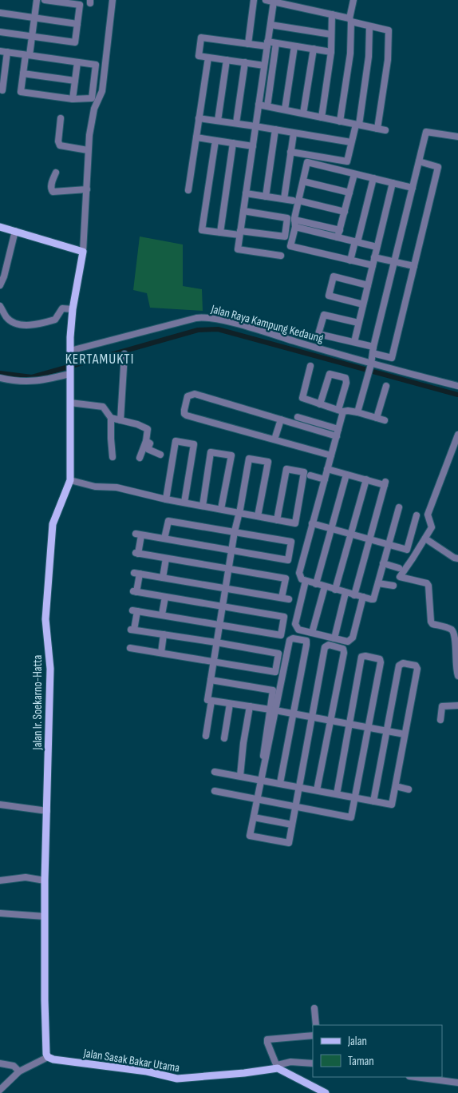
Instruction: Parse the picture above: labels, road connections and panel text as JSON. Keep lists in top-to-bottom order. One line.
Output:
{"streets":{"main road":["Jalan Ir. Soekarno-Hatta","Jalan Sasak Bakar Utama"],"street":["Jalan Raya Kampung Kedaung"]},"crossings":[["Jalan Raya Kampung Kedaung","Jalan Ir. Soekarno-Hatta"],["Jalan Ir. Soekarno-Hatta","Jalan Sasak Bakar Utama"]],"districts":["KERTAMUKTI"],"legend":["Jalan","Taman"]}
